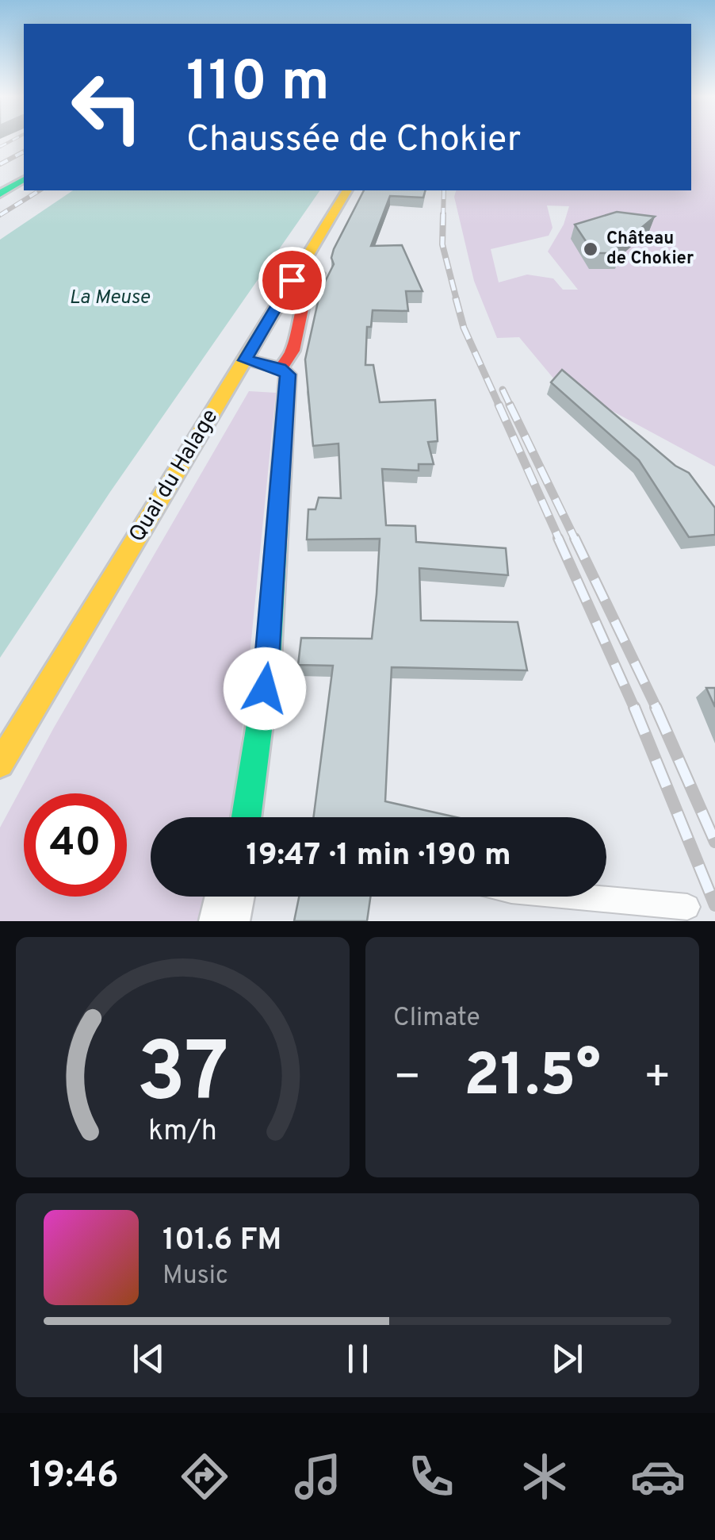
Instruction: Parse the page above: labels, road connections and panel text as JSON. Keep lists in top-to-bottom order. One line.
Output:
{"streets":{"main road":["Quai du Halage"]},"water":["La Meuse"],"places":["Château de Chokier"],"page":{"turn":["110 m","Chaussée de Chokier"],"limit":"40","trip":"19:47 · 1 min · 190 m","tile":"Climate","heat":["−","21.5°","+"],"song":["101.6 FM","Music"],"tabs":"19:46","gauge":["37","km/h"]}}
